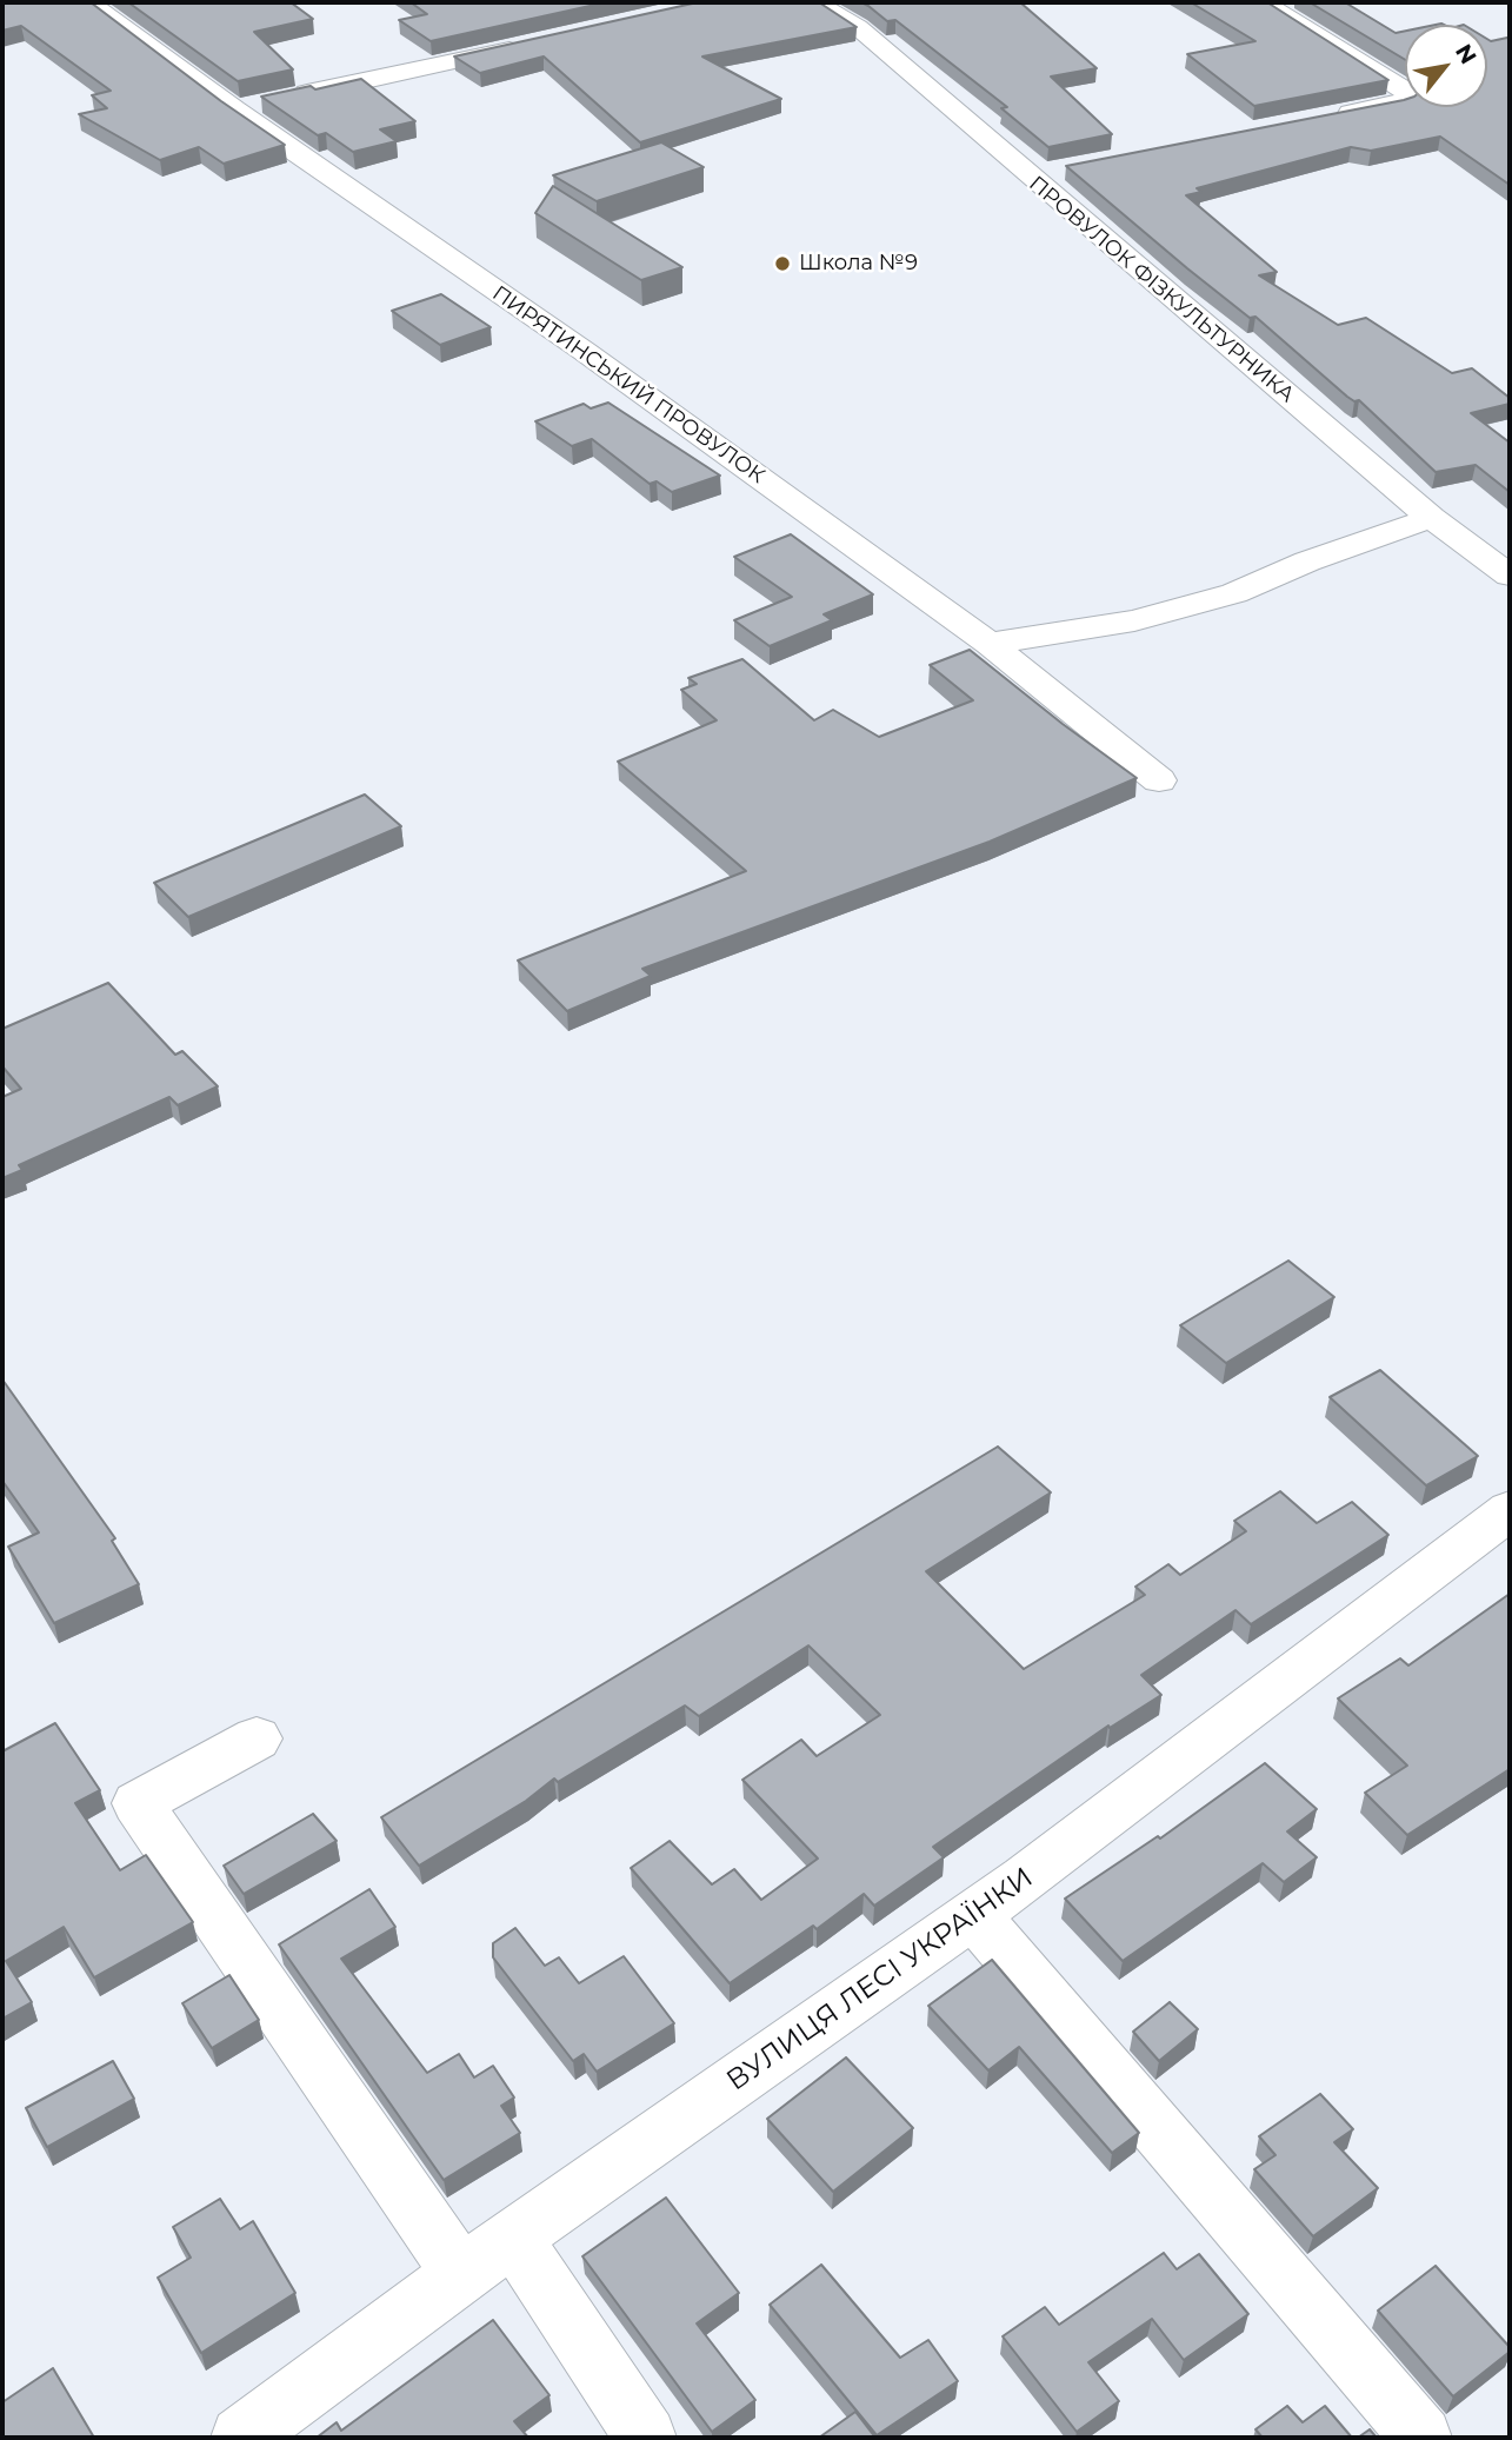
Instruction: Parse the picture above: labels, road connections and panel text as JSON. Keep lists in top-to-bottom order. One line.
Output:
{"streets":{"street":["ПРОВУЛОК ФІЗКУЛЬТУРНИКА","ПИРЯТИНСЬКИЙ ПРОВУЛОК","ВУЛИЦЯ ЛЕСІ УКРАЇНКИ"]},"places":["Школа №9"],"north":"top right"}
